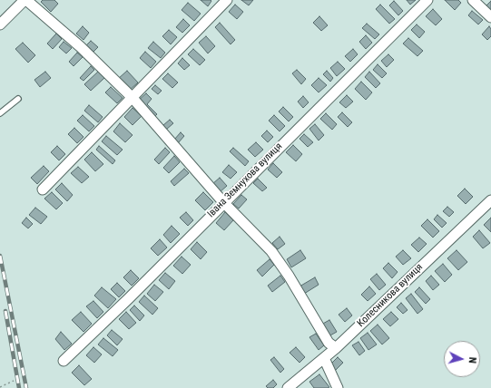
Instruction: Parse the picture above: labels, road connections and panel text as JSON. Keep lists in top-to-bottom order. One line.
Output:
{"streets":{"street":["Івана Земнухова вулиця","Колесникова вулиця"]},"north":"right"}
